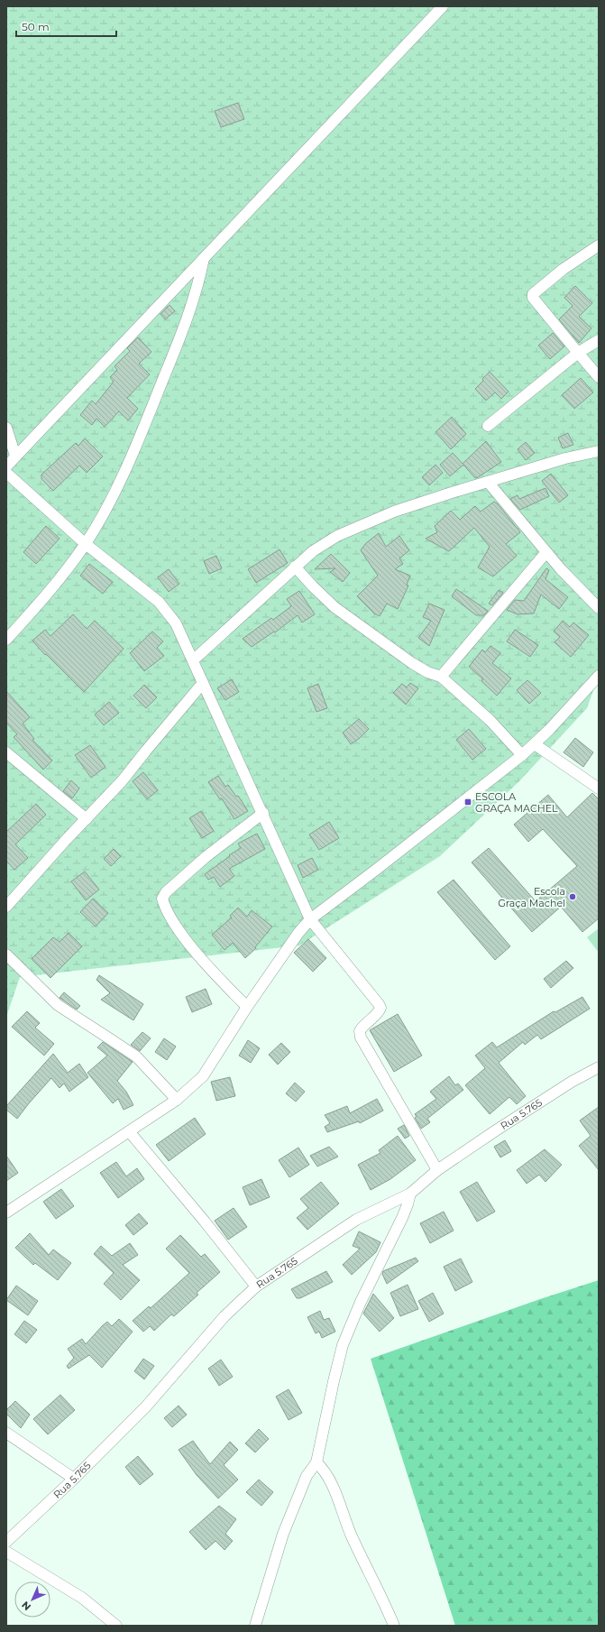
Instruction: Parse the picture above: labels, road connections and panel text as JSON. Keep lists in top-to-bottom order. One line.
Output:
{"streets":{"street":["Rua 5.765"]},"places":{"transit":["ESCOLA GRAÇA MACHEL"],"other":["Escola Graça Machel"]},"scale_bar":"50 m","north":"bottom left"}
